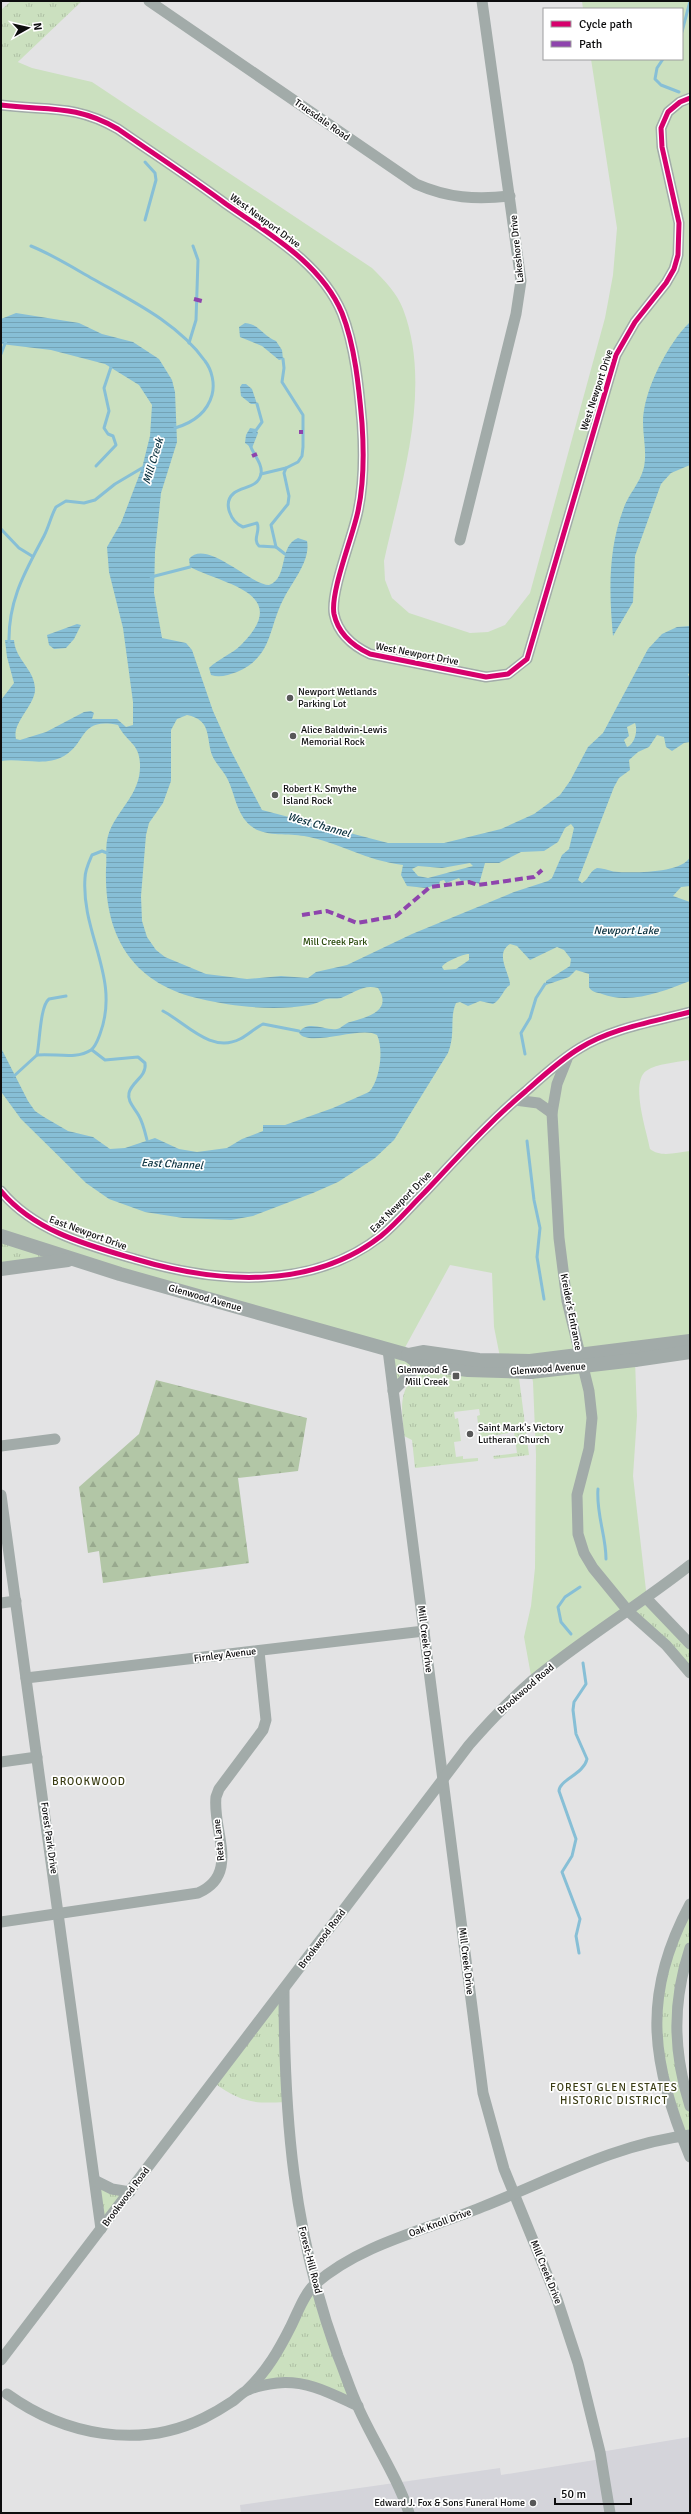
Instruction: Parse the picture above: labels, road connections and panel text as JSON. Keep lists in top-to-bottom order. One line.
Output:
{"streets":{"street":["Truesdale Road","West Newport Drive","Lakeshore Drive","East Newport Drive","Glenwood Avenue","Kreider's Entrance","Mill Creek Drive","Firnley Avenue","Brookwood Road","Forest Park Drive","Reta Lane","Oak Knoll Drive","Forest-Hill Road"]},"crossings":[["Truesdale Road","Lakeshore Drive"],["East Newport Drive","Kreider's Entrance"],["Glenwood Avenue","Mill Creek Drive"],["Kreider's Entrance","Brookwood Road"],["Mill Creek Drive","Firnley Avenue"],["Mill Creek Drive","Brookwood Road"],["Mill Creek Drive","Oak Knoll Drive"],["Firnley Avenue","Forest Park Drive"],["Firnley Avenue","Reta Lane"],["Brookwood Road","Forest Park Drive"],["Brookwood Road","Forest-Hill Road"],["Forest Park Drive","Reta Lane"],["Oak Knoll Drive","Forest-Hill Road"]],"districts":["BROOKWOOD","FOREST GLEN ESTATES HISTORIC DISTRICT"],"water":["Mill Creek","West Channel","Newport Lake","East Channel"],"parks":["Mill Creek Park"],"places":{"other":["Newport Wetlands Parking Lot","Alice Baldwin-Lewis Memorial Rock","Robert K. Smythe Island Rock","Saint Mark's Victory Lutheran Church","Edward J. Fox & Sons Funeral Home"],"transit":["Glenwood & Mill Creek"]},"legend":["Cycle path","Path"],"scale_bar":"50 m","north":"right"}
